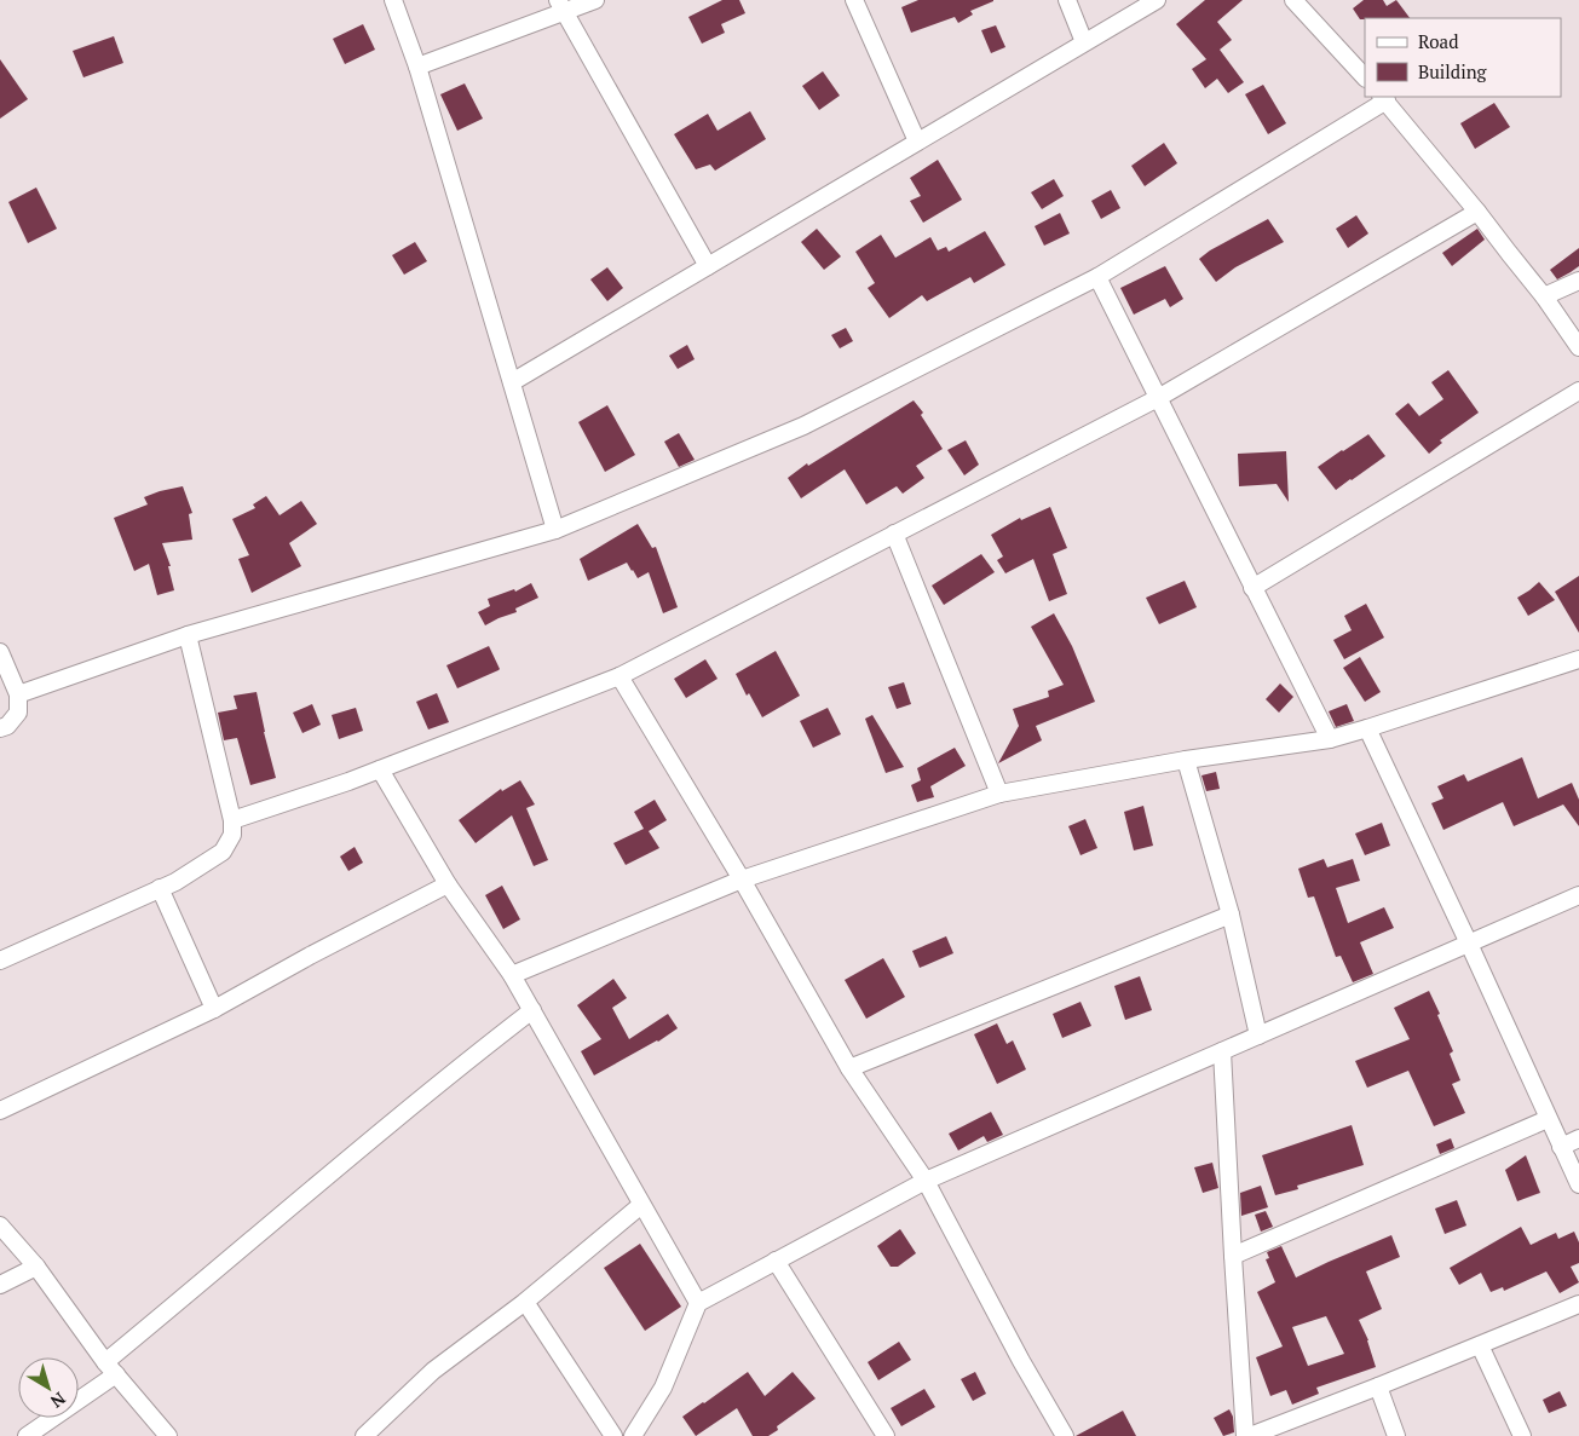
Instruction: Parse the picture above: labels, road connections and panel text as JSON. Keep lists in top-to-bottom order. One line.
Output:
{"legend":["Road","Building"],"north":"bottom right"}
